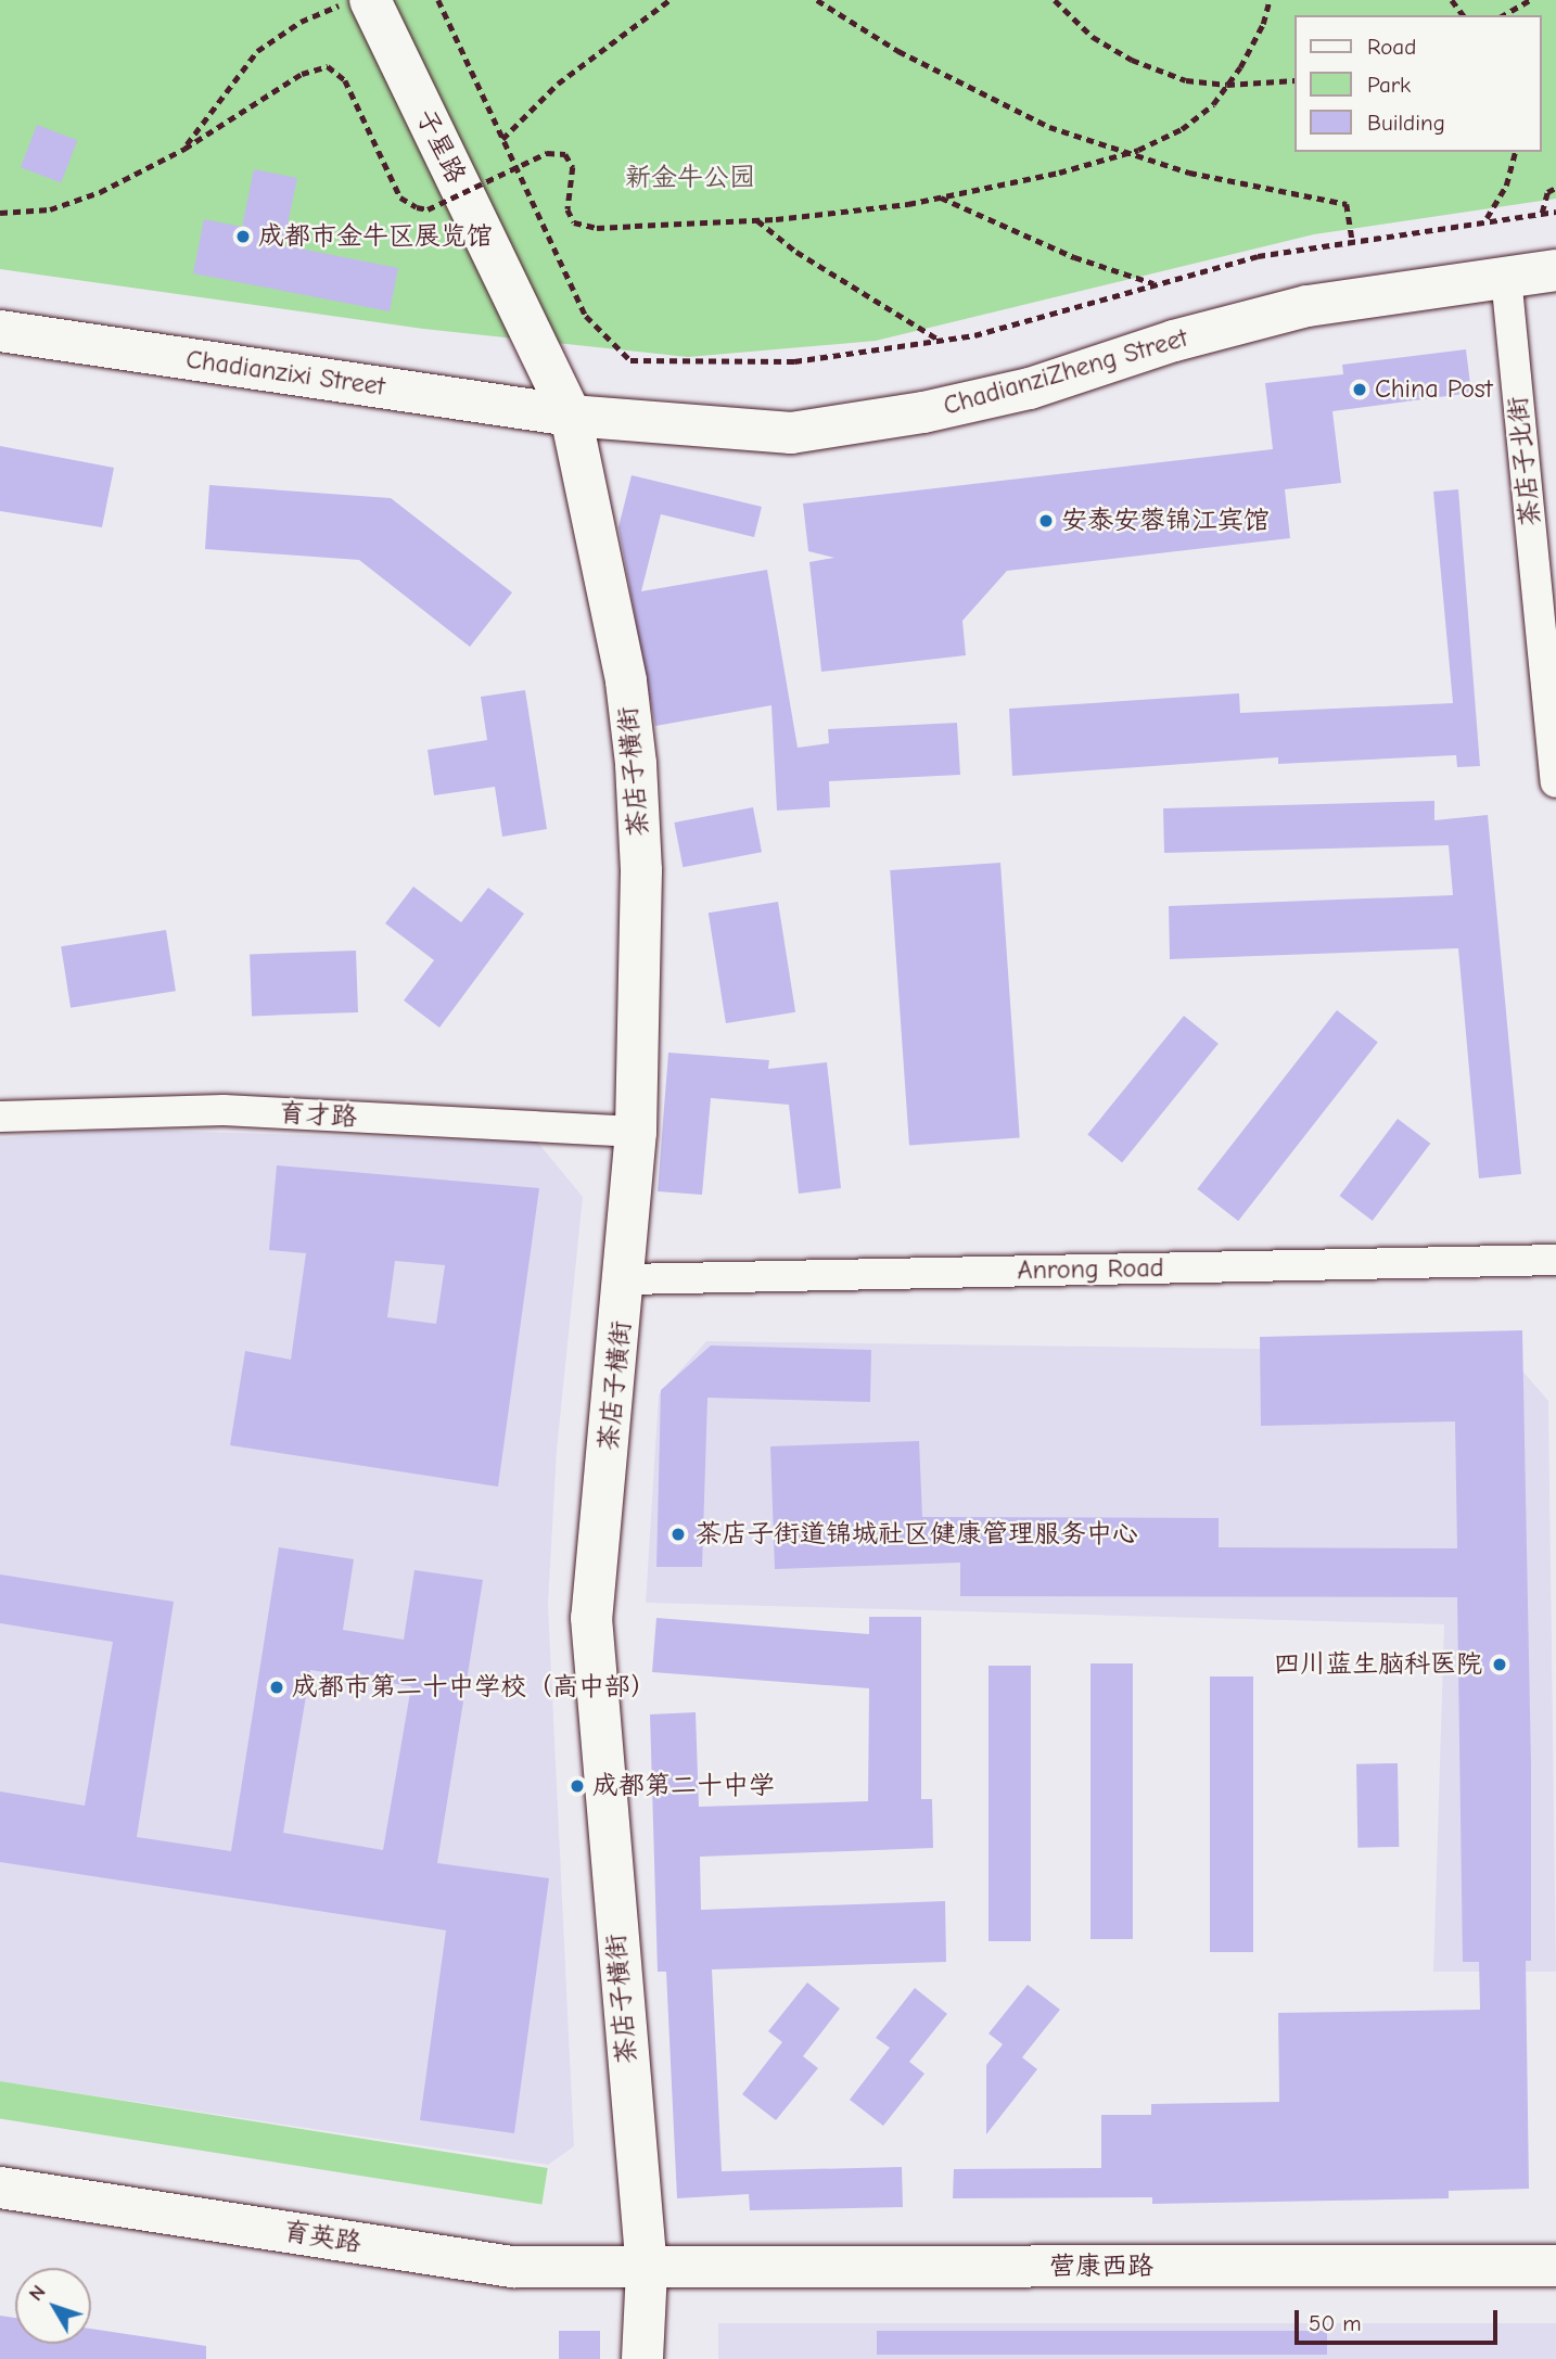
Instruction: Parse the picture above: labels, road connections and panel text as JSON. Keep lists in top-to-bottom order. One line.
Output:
{"streets":{"street":["子星路","ChadianziZheng Street","Chadianzixi Street","茶店子北街","茶店子横街","育才路","Anrong Road","育英路","营康西路"]},"crossings":[["子星路","ChadianziZheng Street"],["子星路","Chadianzixi Street"],["子星路","茶店子横街"],["ChadianziZheng Street","Chadianzixi Street"],["ChadianziZheng Street","茶店子北街"],["ChadianziZheng Street","茶店子横街"],["Chadianzixi Street","茶店子横街"],["茶店子横街","育才路"],["茶店子横街","Anrong Road"],["茶店子横街","育英路"],["茶店子横街","营康西路"],["育英路","营康西路"]],"parks":["新金牛公园"],"places":["成都市金牛区展览馆","China Post","安泰安蓉锦江宾馆","茶店子街道锦城社区健康管理服务中心","四川蓝生脑科医院","成都市第二十中学校（高中部）","成都第二十中学"],"legend":["Road","Park","Building"],"scale_bar":"50 m","north":"top left"}
